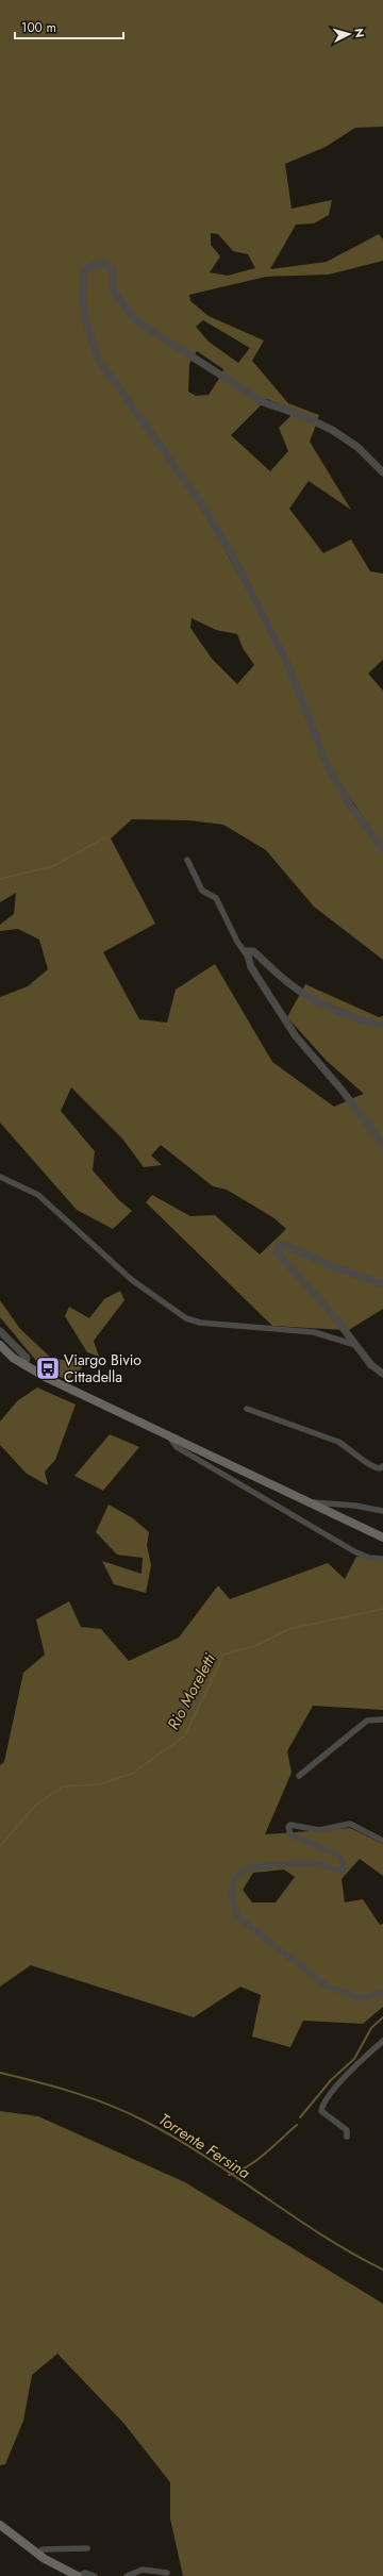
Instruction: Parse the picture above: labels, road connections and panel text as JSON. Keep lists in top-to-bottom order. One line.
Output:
{"water":["Rio Moreletti","Torrente Fersina"],"places":{"bus stop":["Viargo Bivio Cittadella"]},"scale_bar":"100 m","north":"right"}
